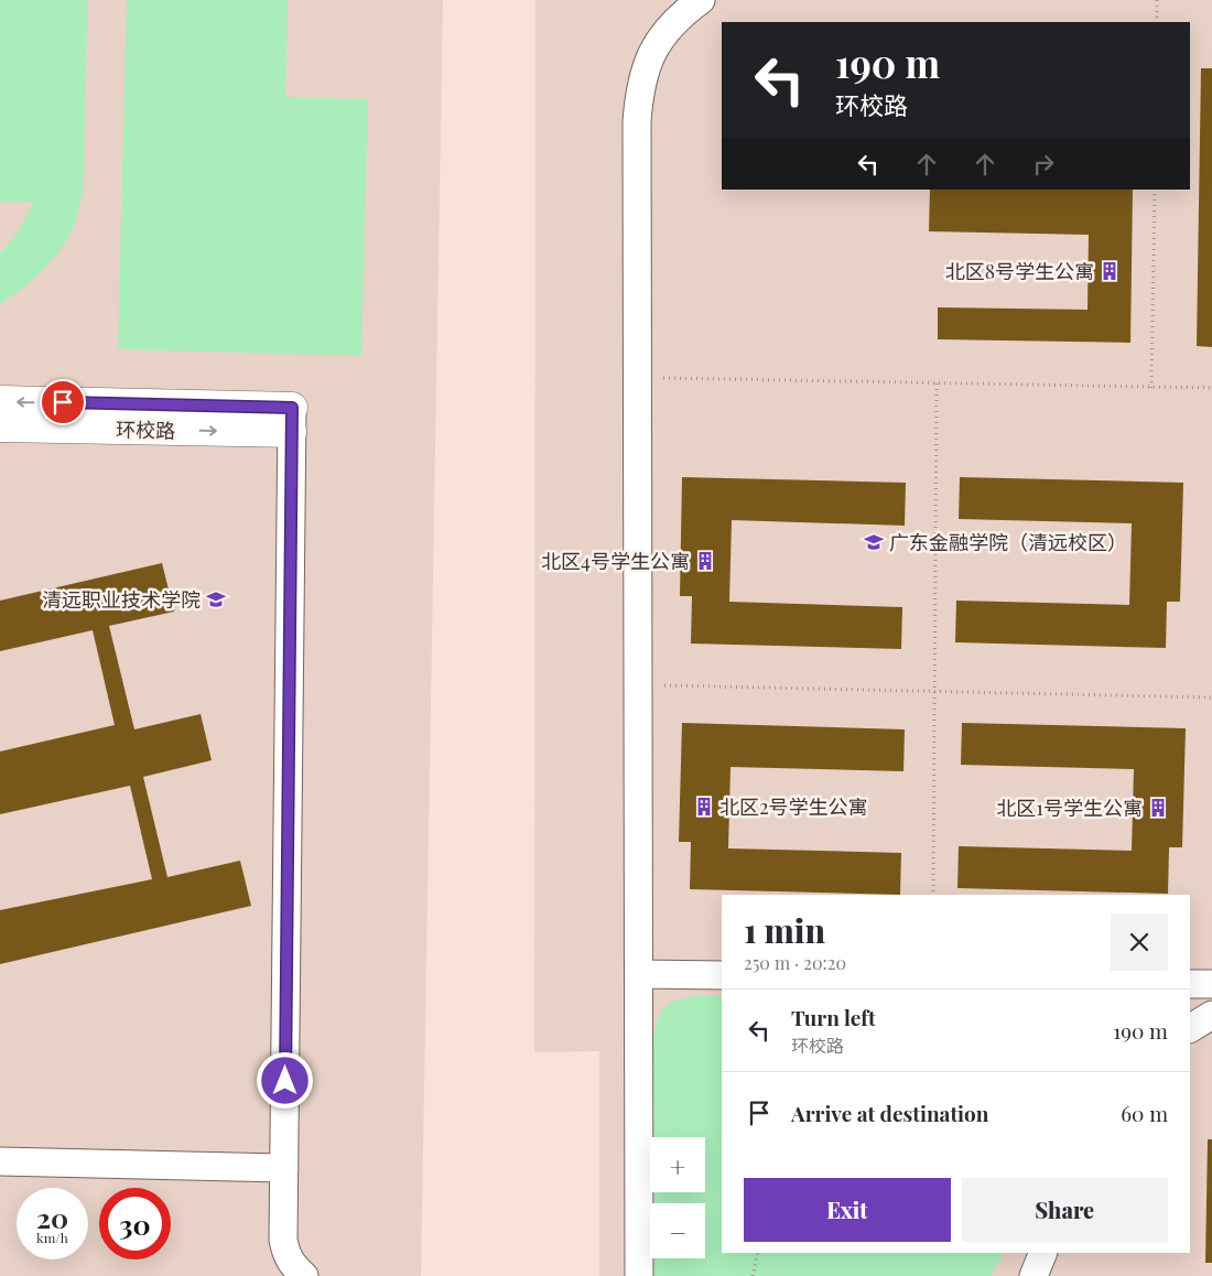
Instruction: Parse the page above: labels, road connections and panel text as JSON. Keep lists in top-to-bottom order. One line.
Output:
{"streets":{"street":["环校路"]},"places":{"building":["北区8号学生公寓","北区4号学生公寓","北区2号学生公寓","北区1号学生公寓"],"school or university":["广东金融学院（清远校区）","清远职业技术学院"]},"page":{"turn":["190 m","环校路"],"heading":["1 min","250 m · 20:20"],"list":[{"name":"Turn left","note":"环校路","value":"190 m"},{"name":"Arrive at destination","value":"60 m"}],"map_buttons":["+","−"],"buttons":["Exit","Share"],"speed":"20 km/h","limit":"30"}}
